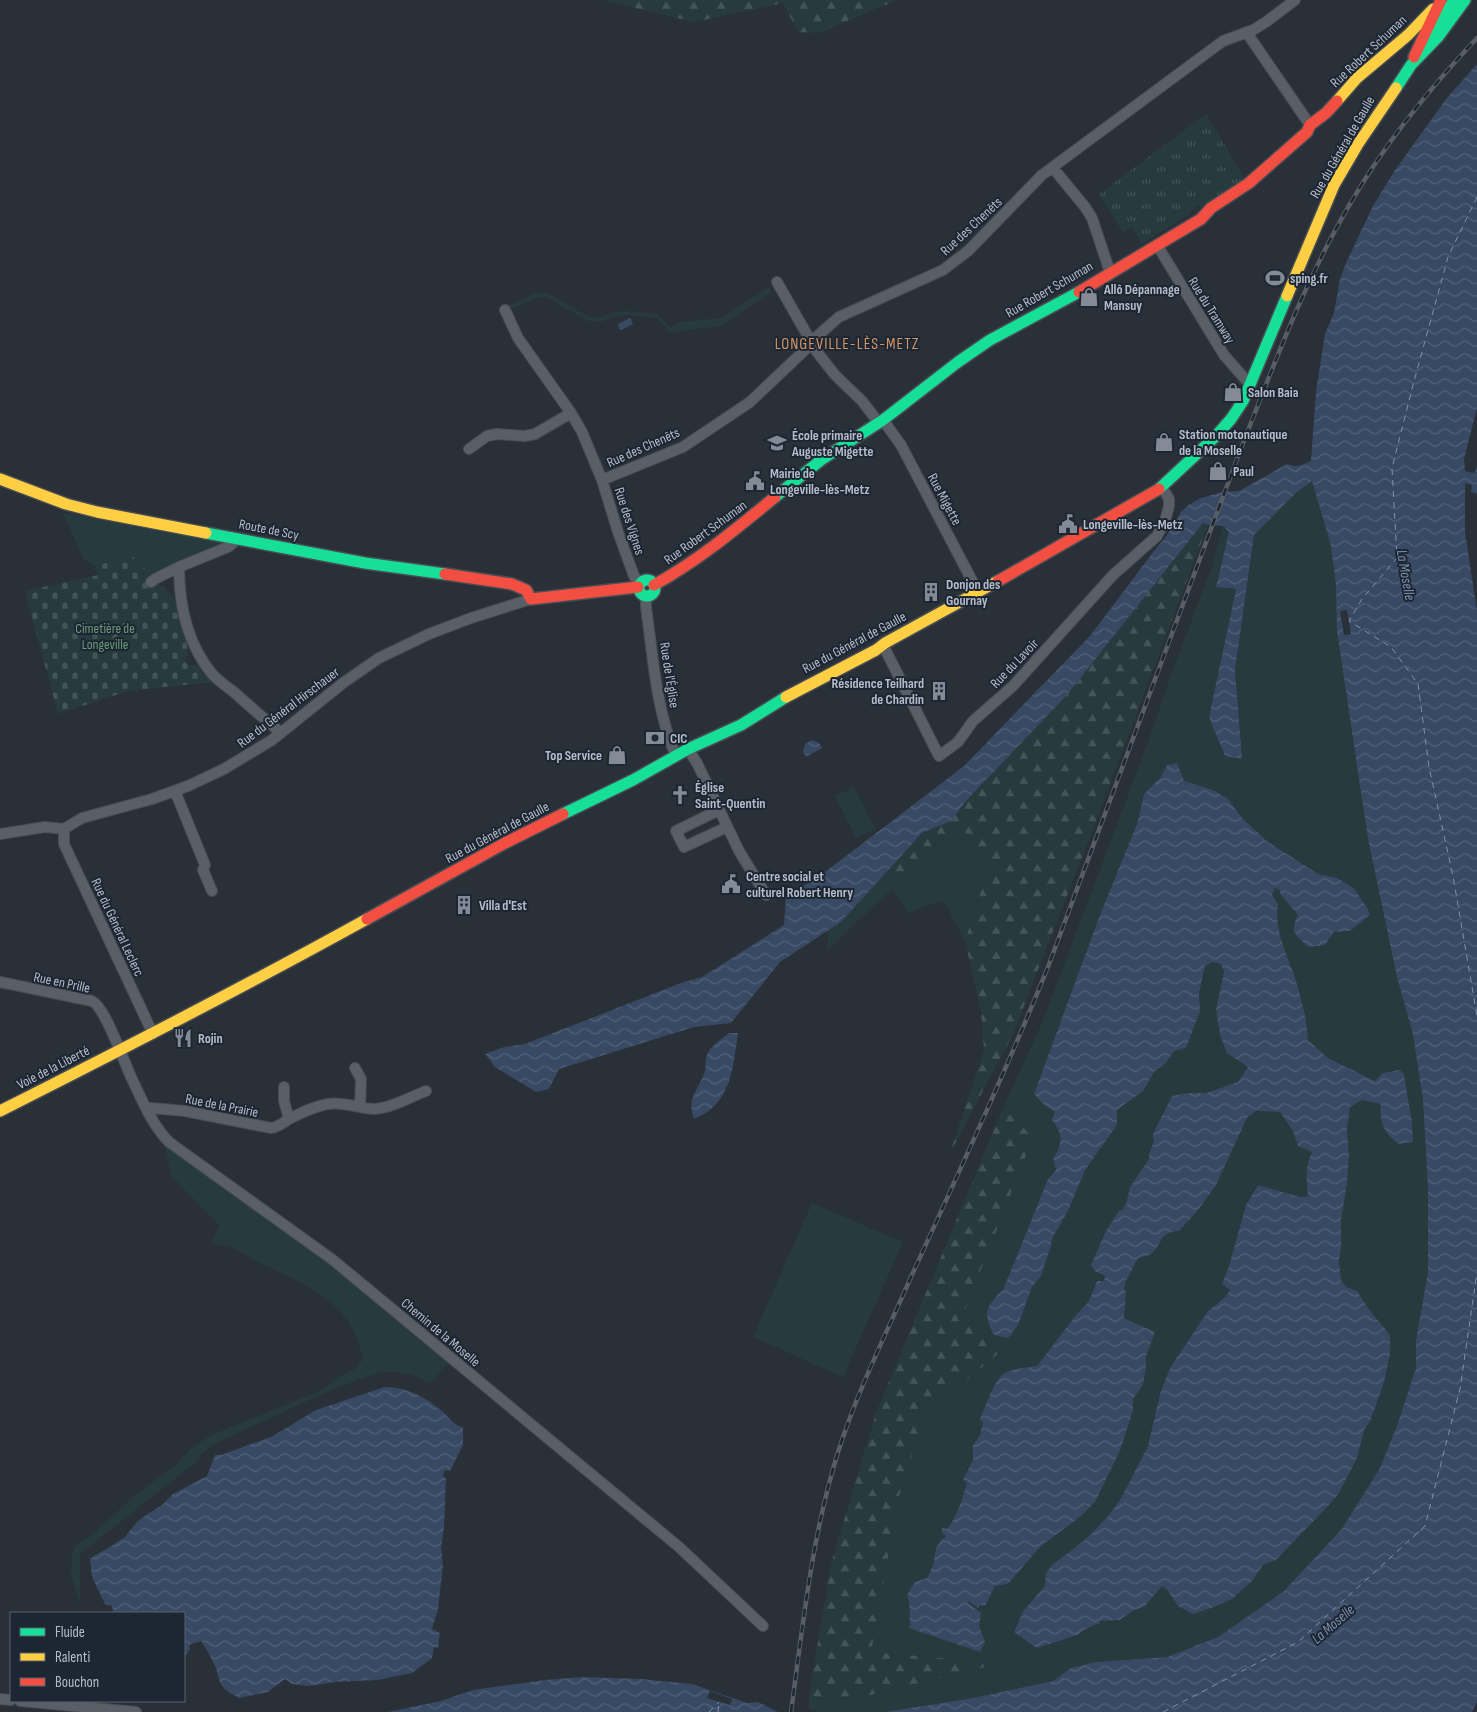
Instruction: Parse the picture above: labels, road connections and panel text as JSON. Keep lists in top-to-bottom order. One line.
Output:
{"streets":{"main road":["Rue Robert Schuman","Rue du Général de Gaulle","Route de Scy","Voie de la Liberté"],"street":["Rue des Chenêts","Rue du Tramway","Rue Migette","Rue des Vignes","Rue du Lavoir","Rue de l'Église","Rue du Général Hirschauer","Rue du Général Leclerc","Rue en Prille","Rue de la Prairie","Chemin de la Moselle"]},"crossings":[["Rue Robert Schuman","Rue du Général de Gaulle"],["Rue Robert Schuman","Rue du Tramway"],["Rue Robert Schuman","Rue Migette"],["Rue Robert Schuman","Rue des Vignes"],["Rue Robert Schuman","Rue de l'Église"],["Rue du Général de Gaulle","Rue du Tramway"],["Rue du Général de Gaulle","Rue Migette"],["Rue du Général de Gaulle","Rue du Lavoir"],["Rue du Général de Gaulle","Rue de l'Église"],["Rue du Général de Gaulle","Rue du Général Leclerc"],["Rue du Général de Gaulle","Rue en Prille"],["Rue du Général de Gaulle","Voie de la Liberté"],["Rue du Général de Gaulle","Chemin de la Moselle"],["Rue des Chenêts","Rue Migette"],["Rue des Chenêts","Rue des Vignes"],["Rue des Vignes","Rue de l'Église"],["Route de Scy","Rue du Général Hirschauer"],["Rue du Général Hirschauer","Rue du Général Leclerc"],["Rue en Prille","Voie de la Liberté"],["Rue en Prille","Chemin de la Moselle"],["Voie de la Liberté","Chemin de la Moselle"],["Rue de la Prairie","Chemin de la Moselle"]],"districts":["LONGEVILLE-LÈS-METZ"],"water":["La Moselle"],"parks":["Cimetière de Longeville"],"places":{"sports":["sping.fr"],"shop":["Allô Dépannage Mansuy","Salon Baia","Station motonautique de la Moselle","Paul","Top Service"],"school or university":["École primaire Auguste Migette"],"public building":["Mairie de Longeville-lès-Metz","Longeville-lès-Metz","Centre social et culturel Robert Henry"],"building":["Donjon des Gournay","Résidence Teilhard de Chardin","Villa d'Est"],"bank":["CIC"],"church":["Église Saint-Quentin"],"restaurant":["Rojin"]},"legend":["Fluide","Ralenti","Bouchon"]}
